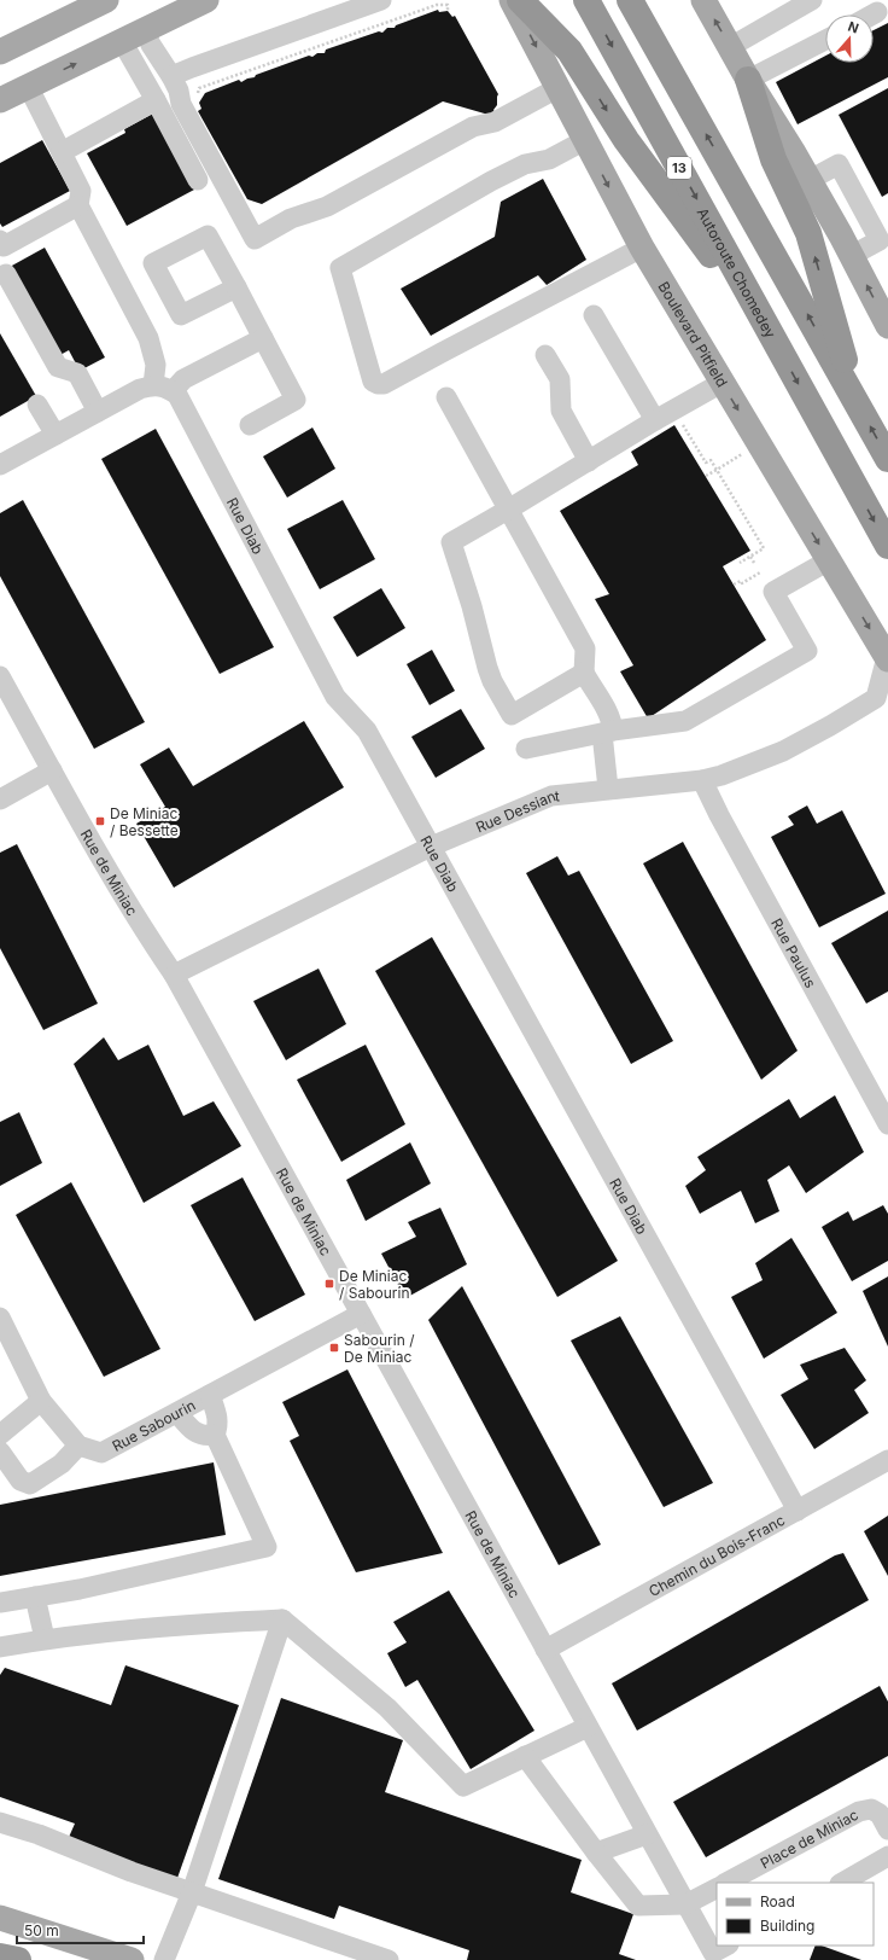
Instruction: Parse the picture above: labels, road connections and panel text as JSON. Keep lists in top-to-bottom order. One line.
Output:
{"streets":{"highway":["13","Autoroute Chomedey"],"main road":["Boulevard Pitfield"],"street":["Rue Diab","Rue Dessiant","Rue de Miniac","Rue Paulus","Rue Sabourin","Chemin du Bois-Franc","Place de Miniac"]},"crossings":[["Boulevard Pitfield","Rue Dessiant"],["Rue Diab","Rue Dessiant"],["Rue Diab","Chemin du Bois-Franc"],["Rue Dessiant","Rue de Miniac"],["Rue Dessiant","Rue Paulus"],["Rue de Miniac","Rue Sabourin"],["Rue de Miniac","Chemin du Bois-Franc"]],"places":{"transit":["De Miniac / Bessette","De Miniac / Sabourin","Sabourin / De Miniac"]},"legend":["Road","Building"],"scale_bar":"50 m","north":"top"}
